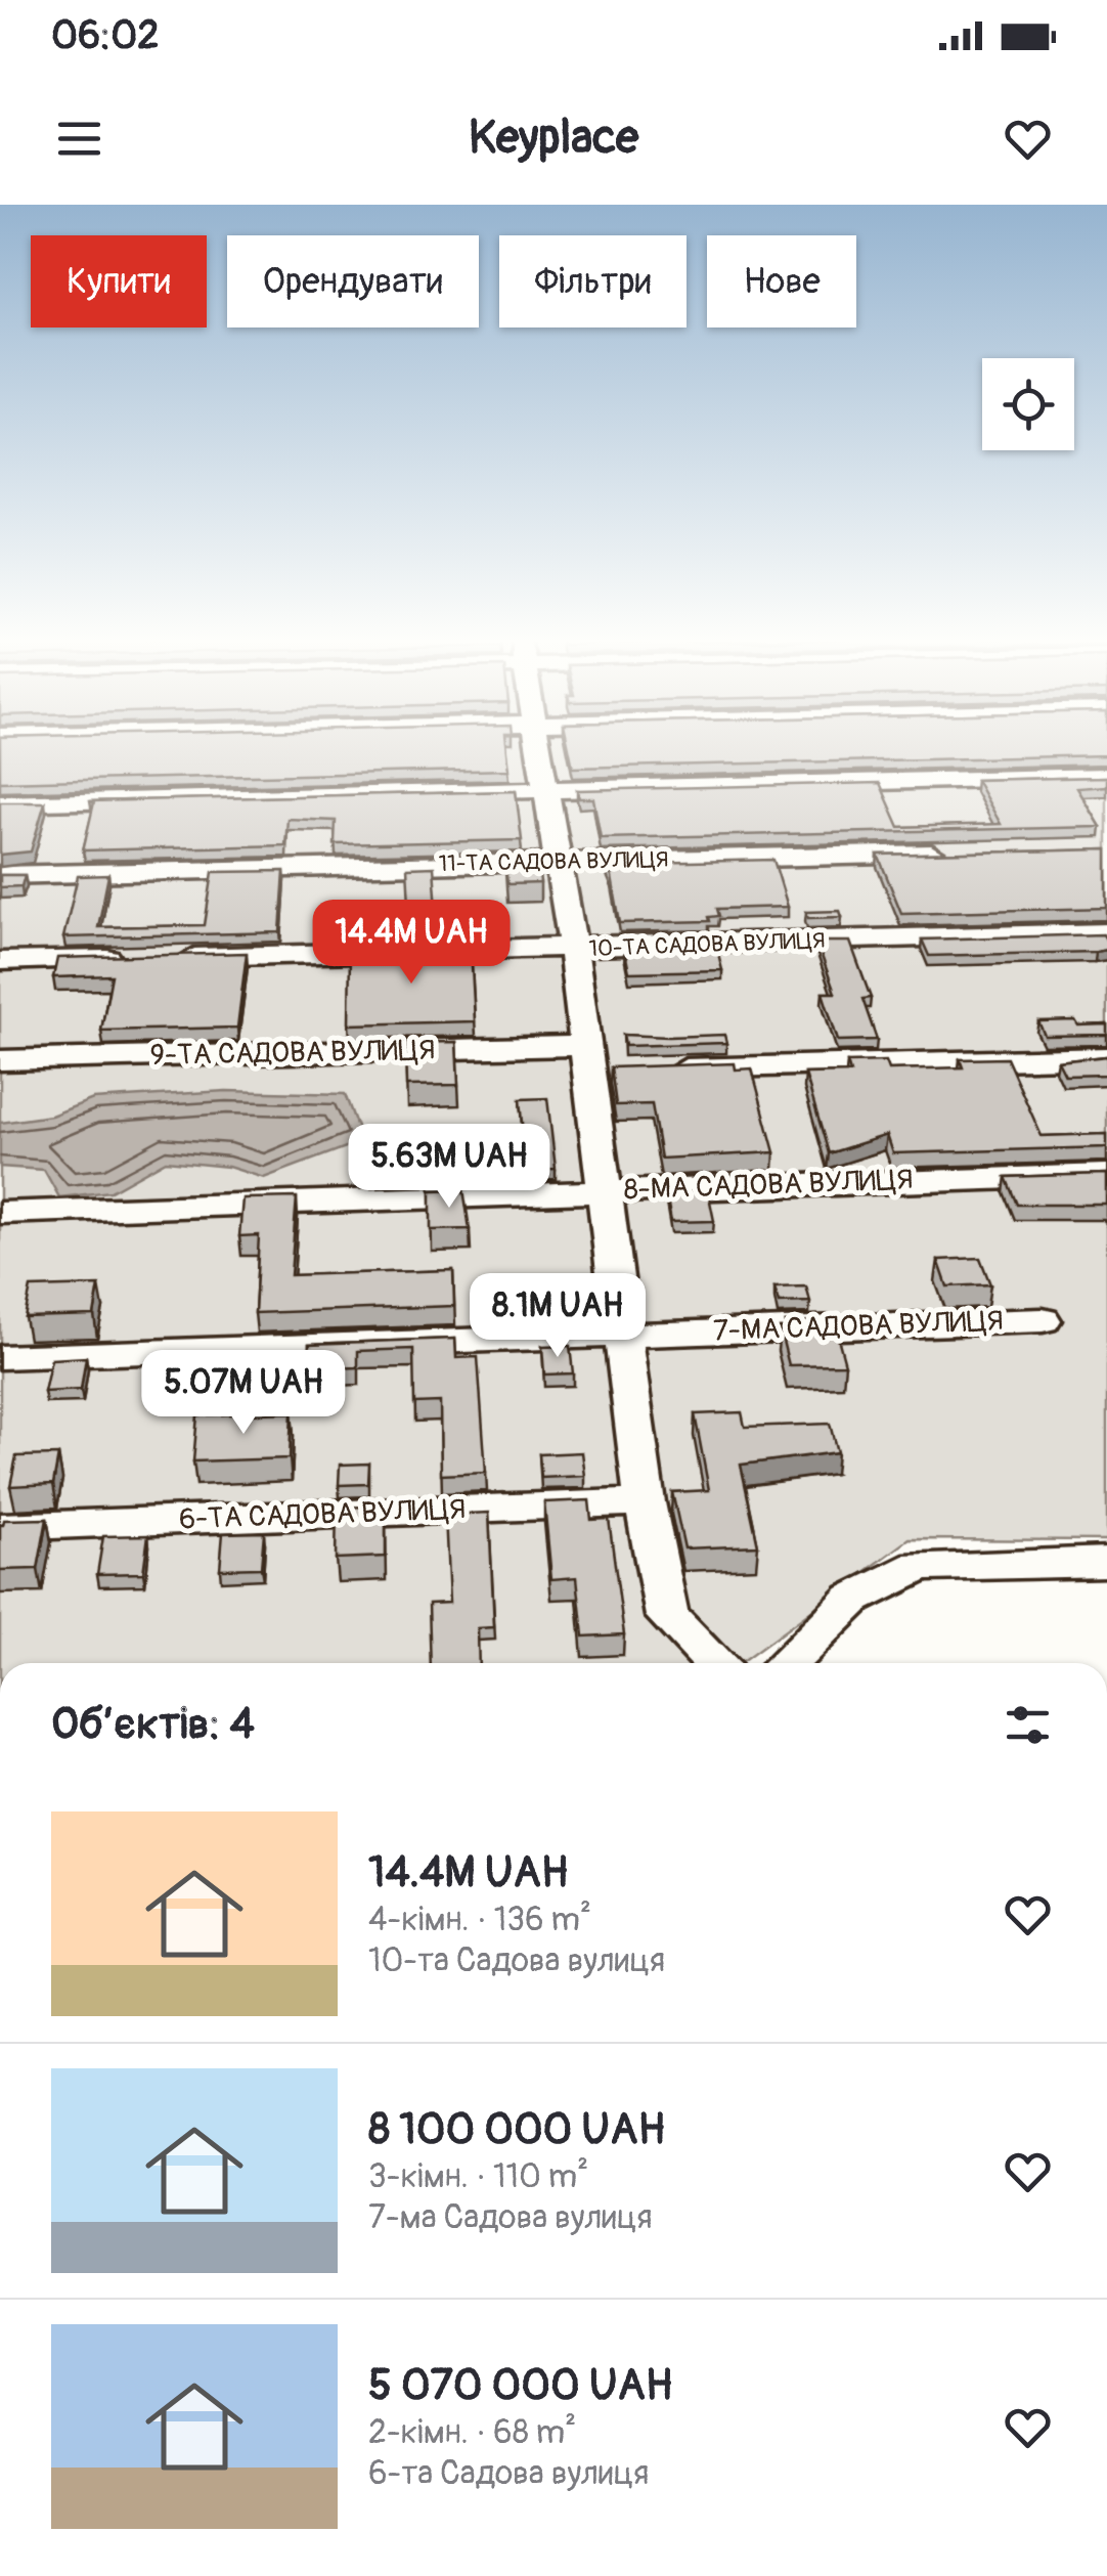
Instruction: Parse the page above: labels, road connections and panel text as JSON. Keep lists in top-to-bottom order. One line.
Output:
{"streets":{"street":["11-ТА САДОВА ВУЛИЦЯ","10-ТА САДОВА ВУЛИЦЯ","9-ТА САДОВА ВУЛИЦЯ","8-МА САДОВА ВУЛИЦЯ","7-МА САДОВА ВУЛИЦЯ","6-ТА САДОВА ВУЛИЦЯ"]},"page":{"status":"06:02","header":"Keyplace","chip":["Купити","Орендувати","Фільтри","Нове"],"price":["14.4M UAH","5.63M UAH","8.1M UAH","5.07M UAH"],"heading":"Об’єктів: 4","list":[{"name":"14.4M UAH","note":"4-кімн. · 136 m² · 10-та Садова вулиця"},{"name":"8 100 000 UAH","note":"3-кімн. · 110 m² · 7-ма Садова вулиця"},{"name":"5 070 000 UAH","note":"2-кімн. · 68 m² · 6-та Садова вулиця"}]}}
